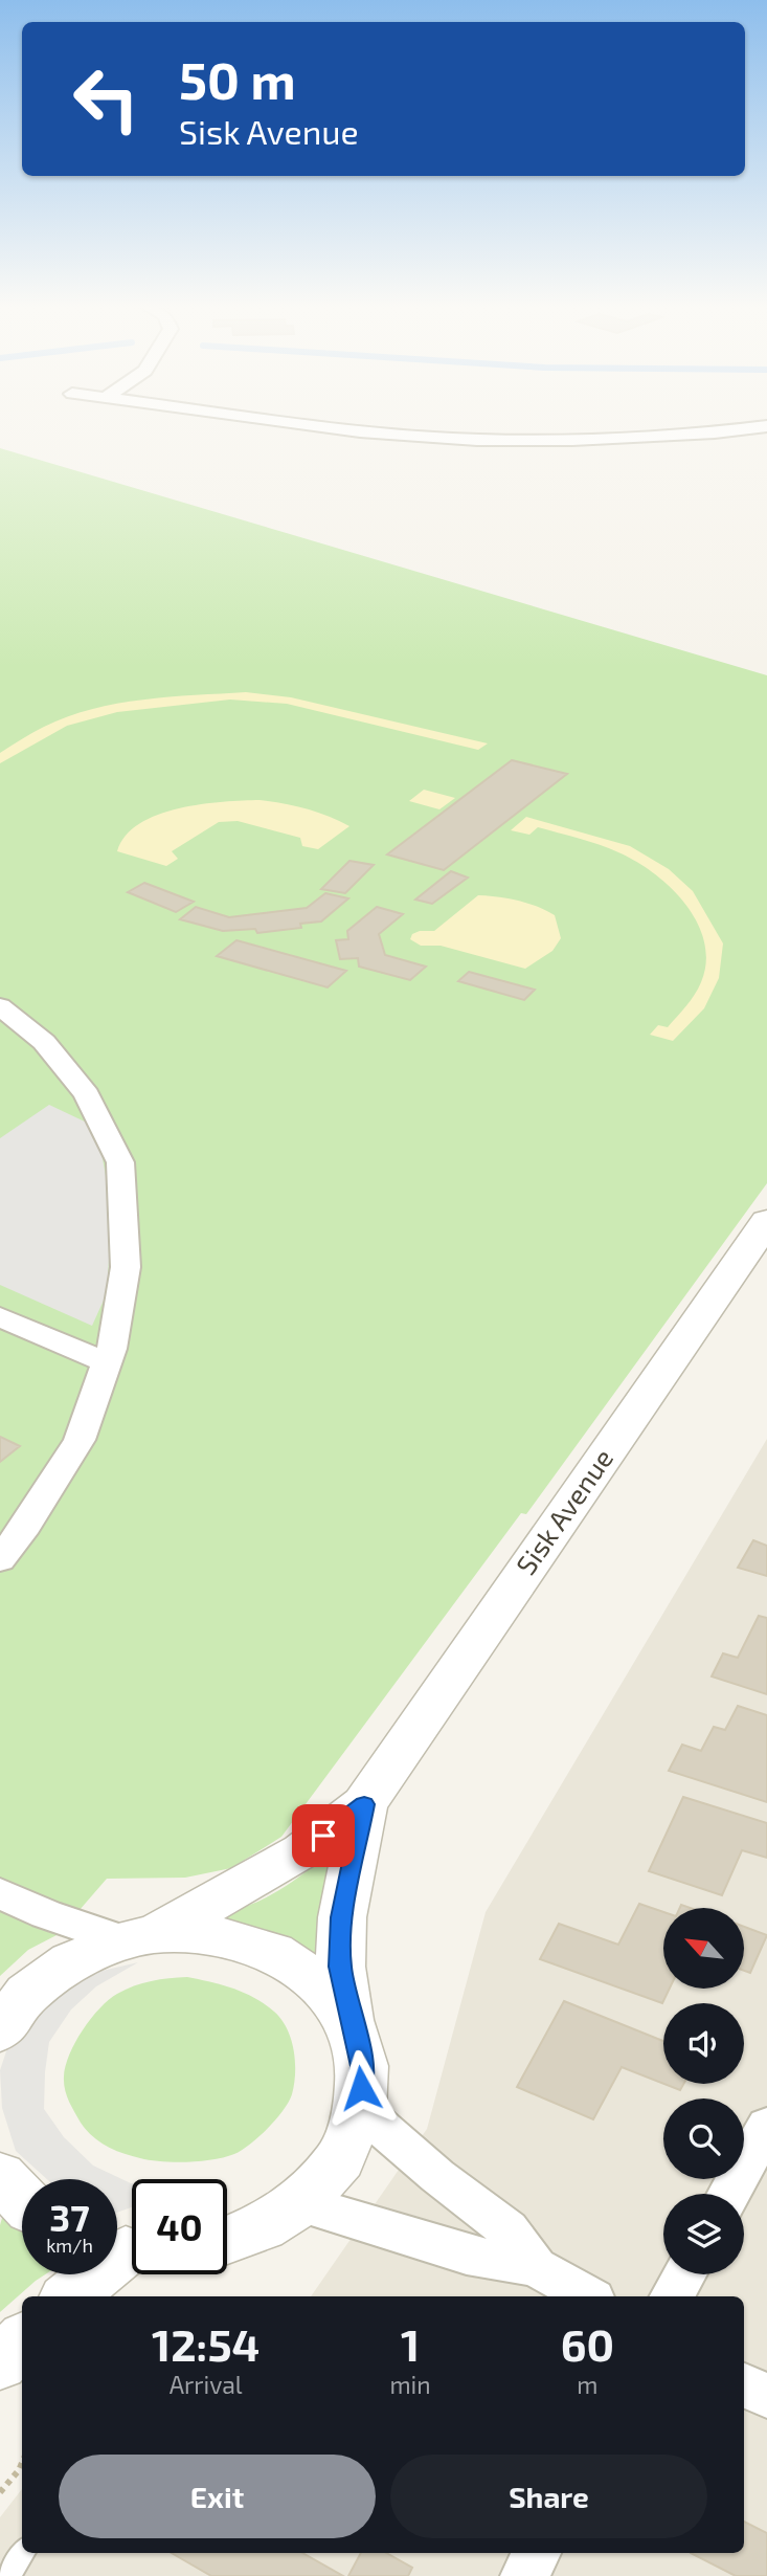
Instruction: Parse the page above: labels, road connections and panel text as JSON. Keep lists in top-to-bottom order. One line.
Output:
{"streets":{"street":["Sisk Avenue"]},"north":"top left","page":{"turn":["50 m","Sisk Avenue"],"speed":"37 km/h","limit":"40","eta":["12:54","Arrival","1","min","60","m"],"buttons":["Exit","Share"]}}
